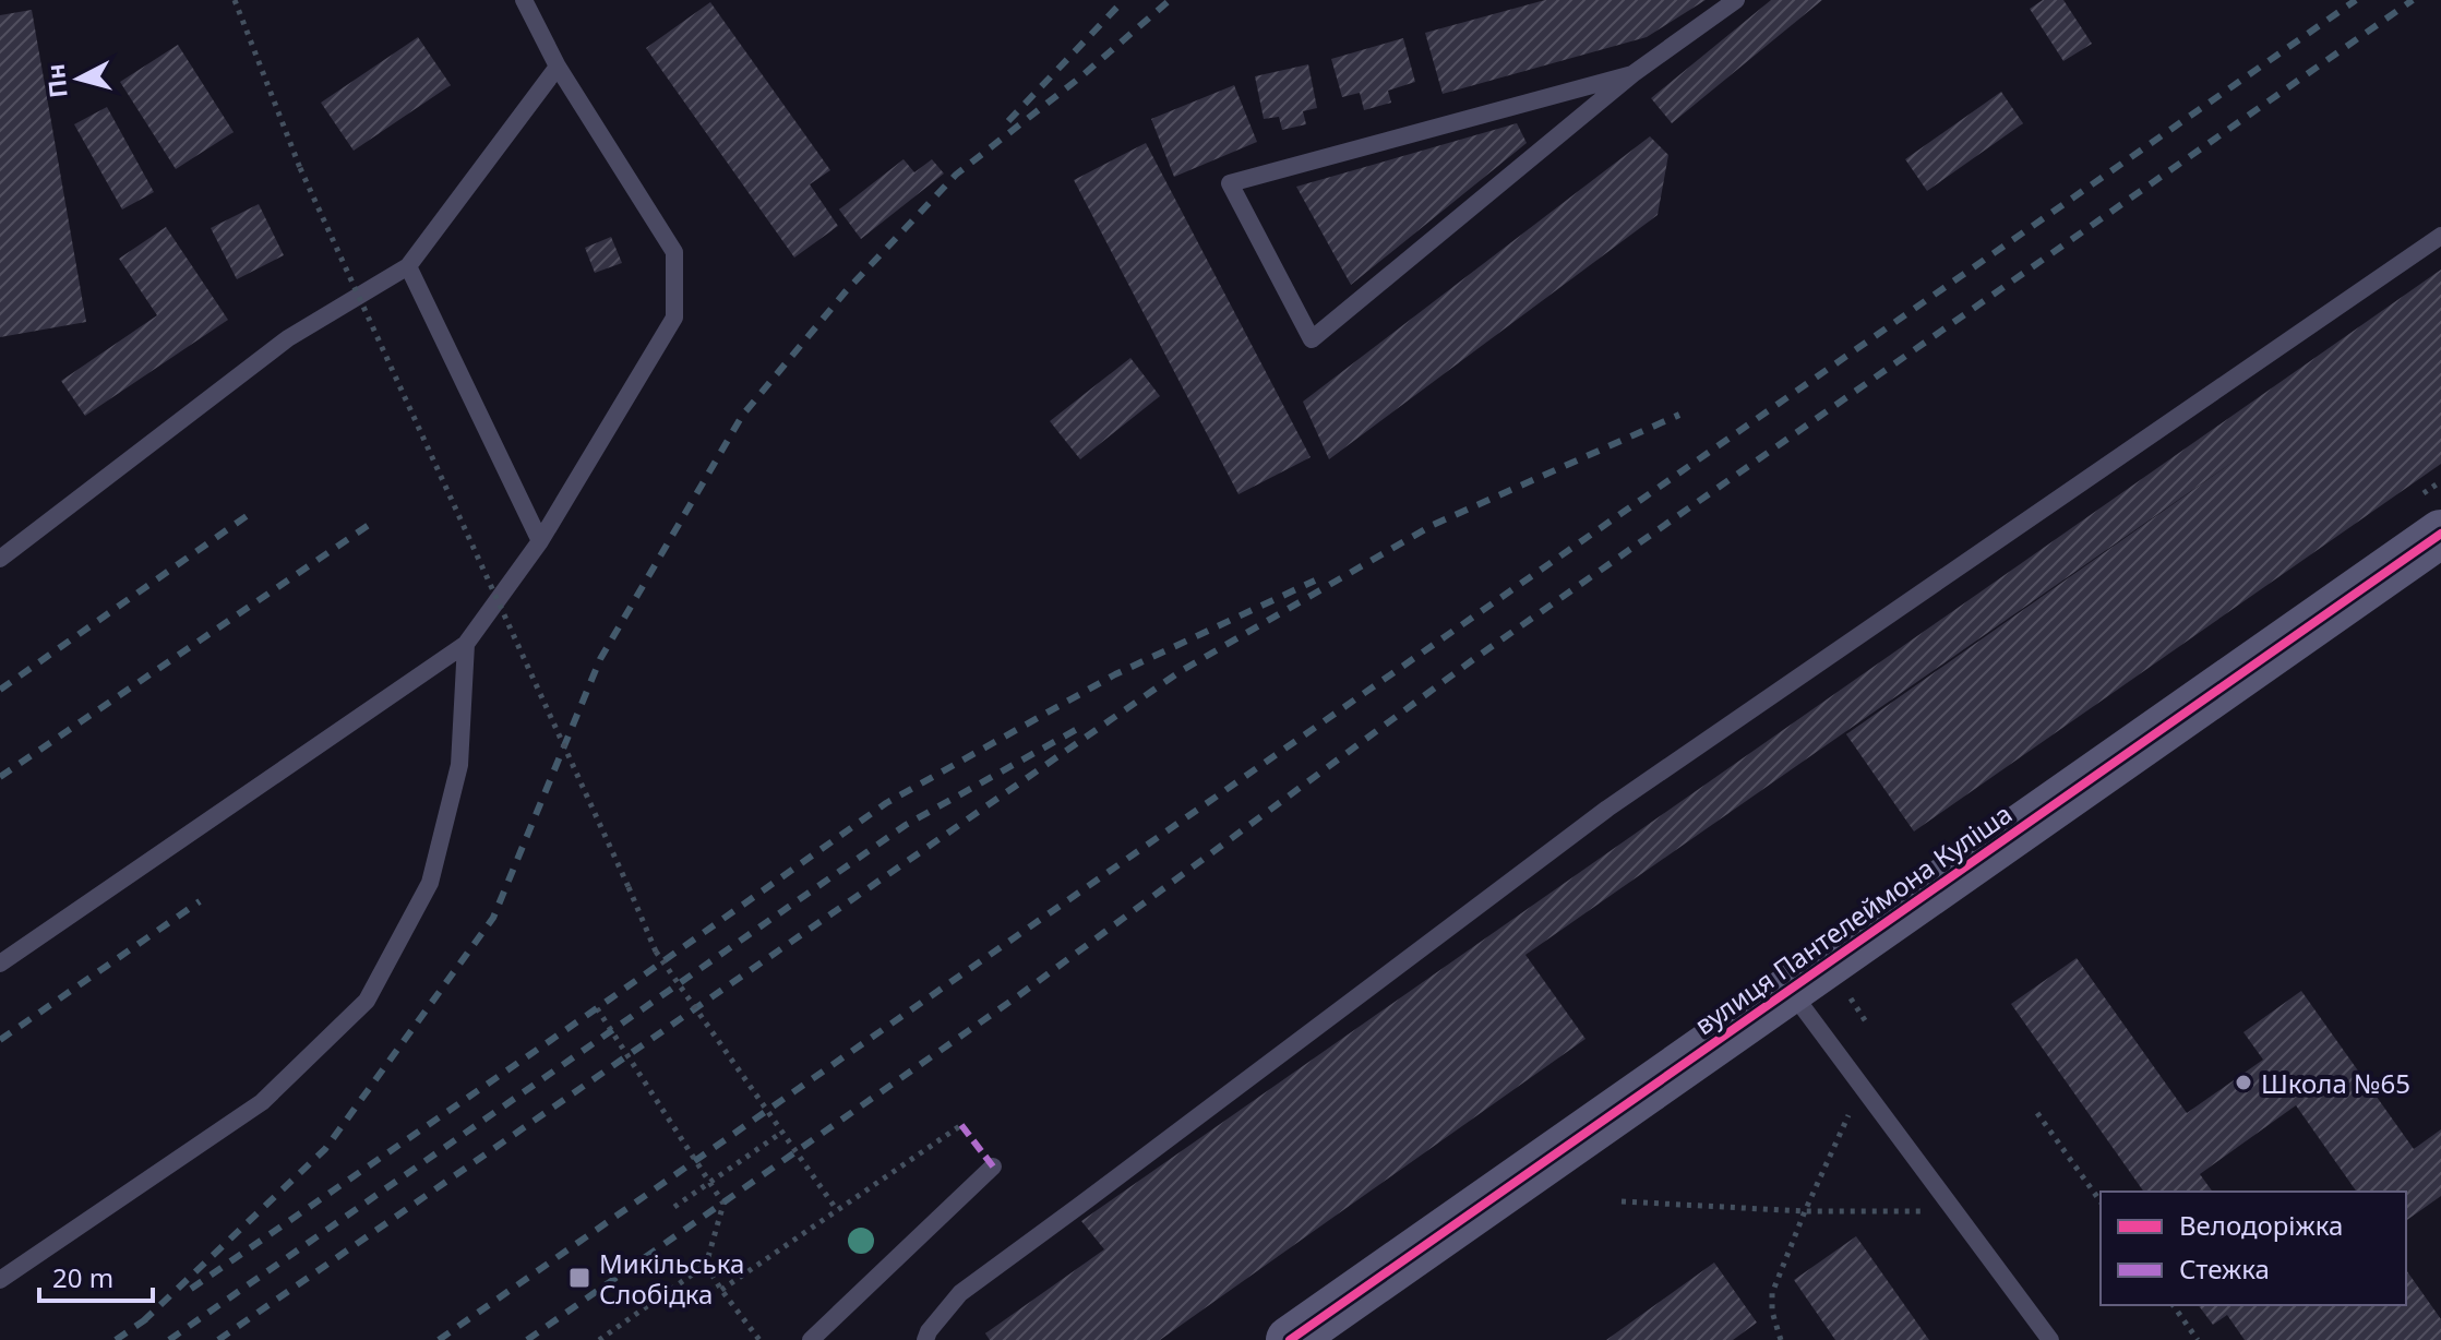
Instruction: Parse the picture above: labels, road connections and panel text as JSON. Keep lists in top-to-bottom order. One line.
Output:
{"streets":{"street":["вулиця Пантелеймона Куліша"]},"places":{"other":["Школа №65"],"transit":["Микільська Слобідка"]},"legend":["Велодоріжка","Стежка"],"scale_bar":"20 m","north":"left"}
